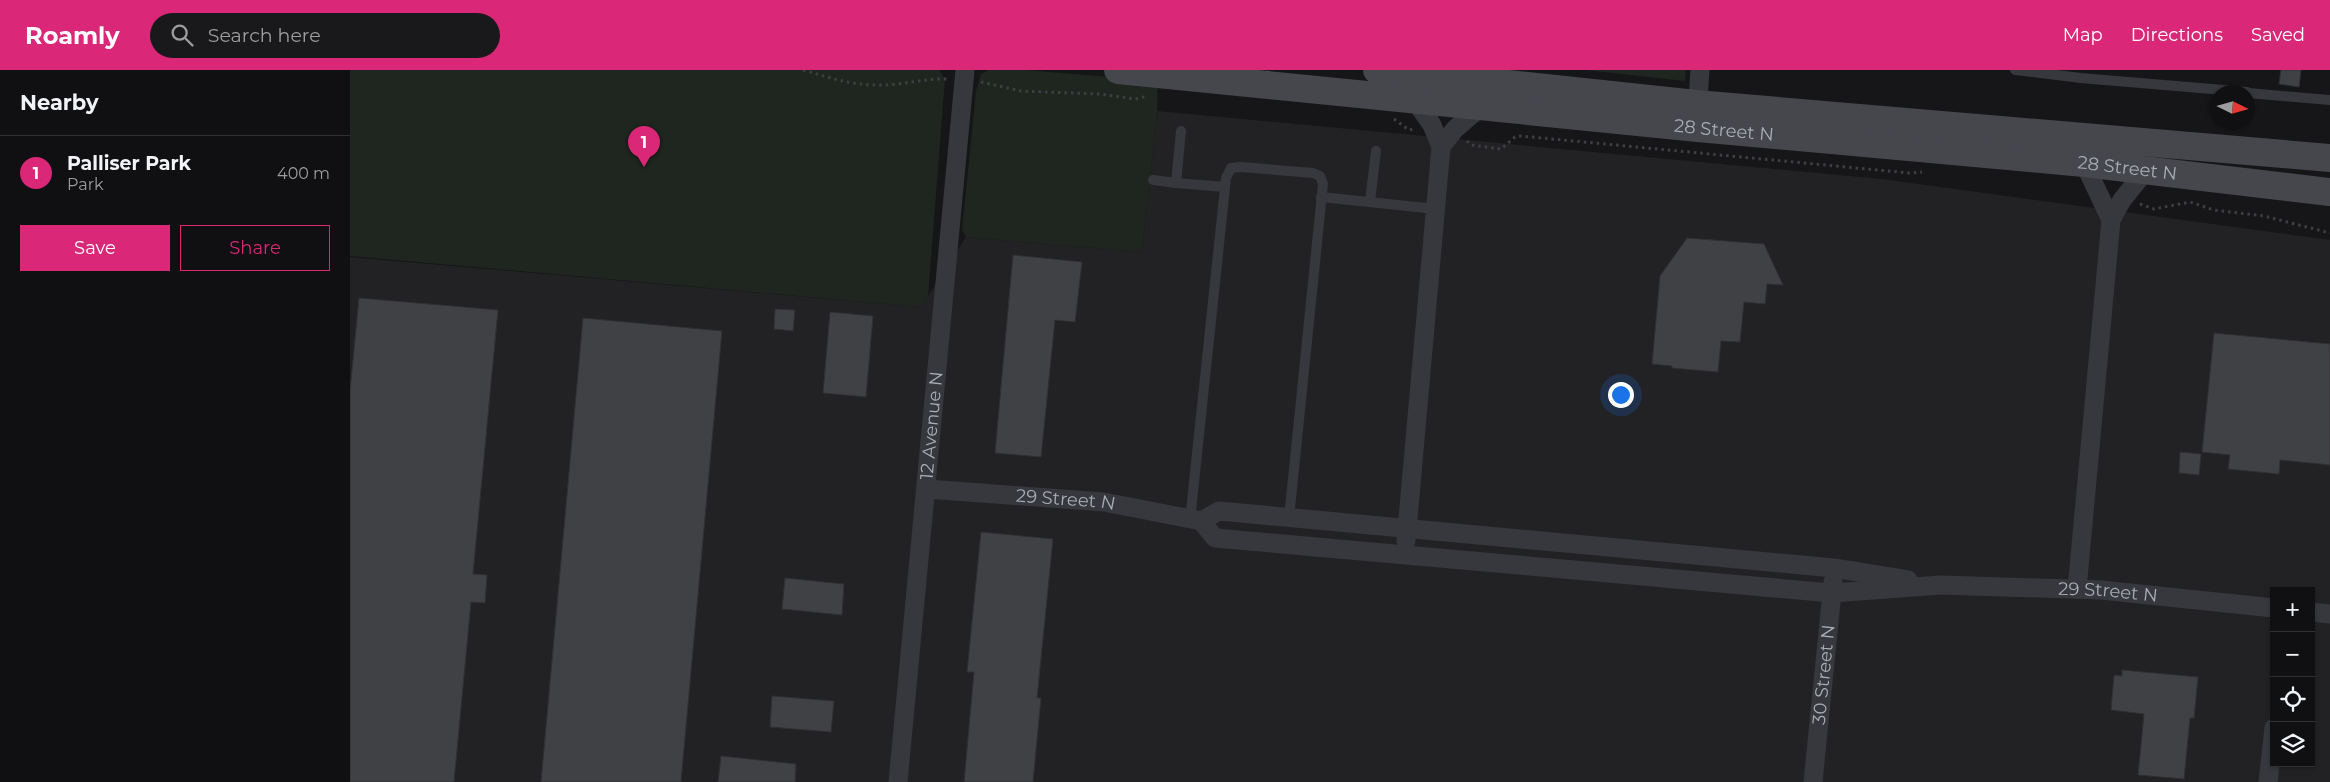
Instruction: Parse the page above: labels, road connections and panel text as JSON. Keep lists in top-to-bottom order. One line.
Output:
{"streets":{"main road":["28 Street N"],"street":["12 Avenue N","29 Street N","30 Street N"]},"crossings":[["12 Avenue N","29 Street N"]],"north":"right","page":{"header":"Roamly","search":"Search here","nav":["Map","Directions","Saved"],"heading":"Nearby","pins":"1","list":[{"mark":"1","name":"Palliser Park","note":"Park","value":"400 m"}],"buttons":["Save","Share"],"map_buttons":["+","−"]}}
